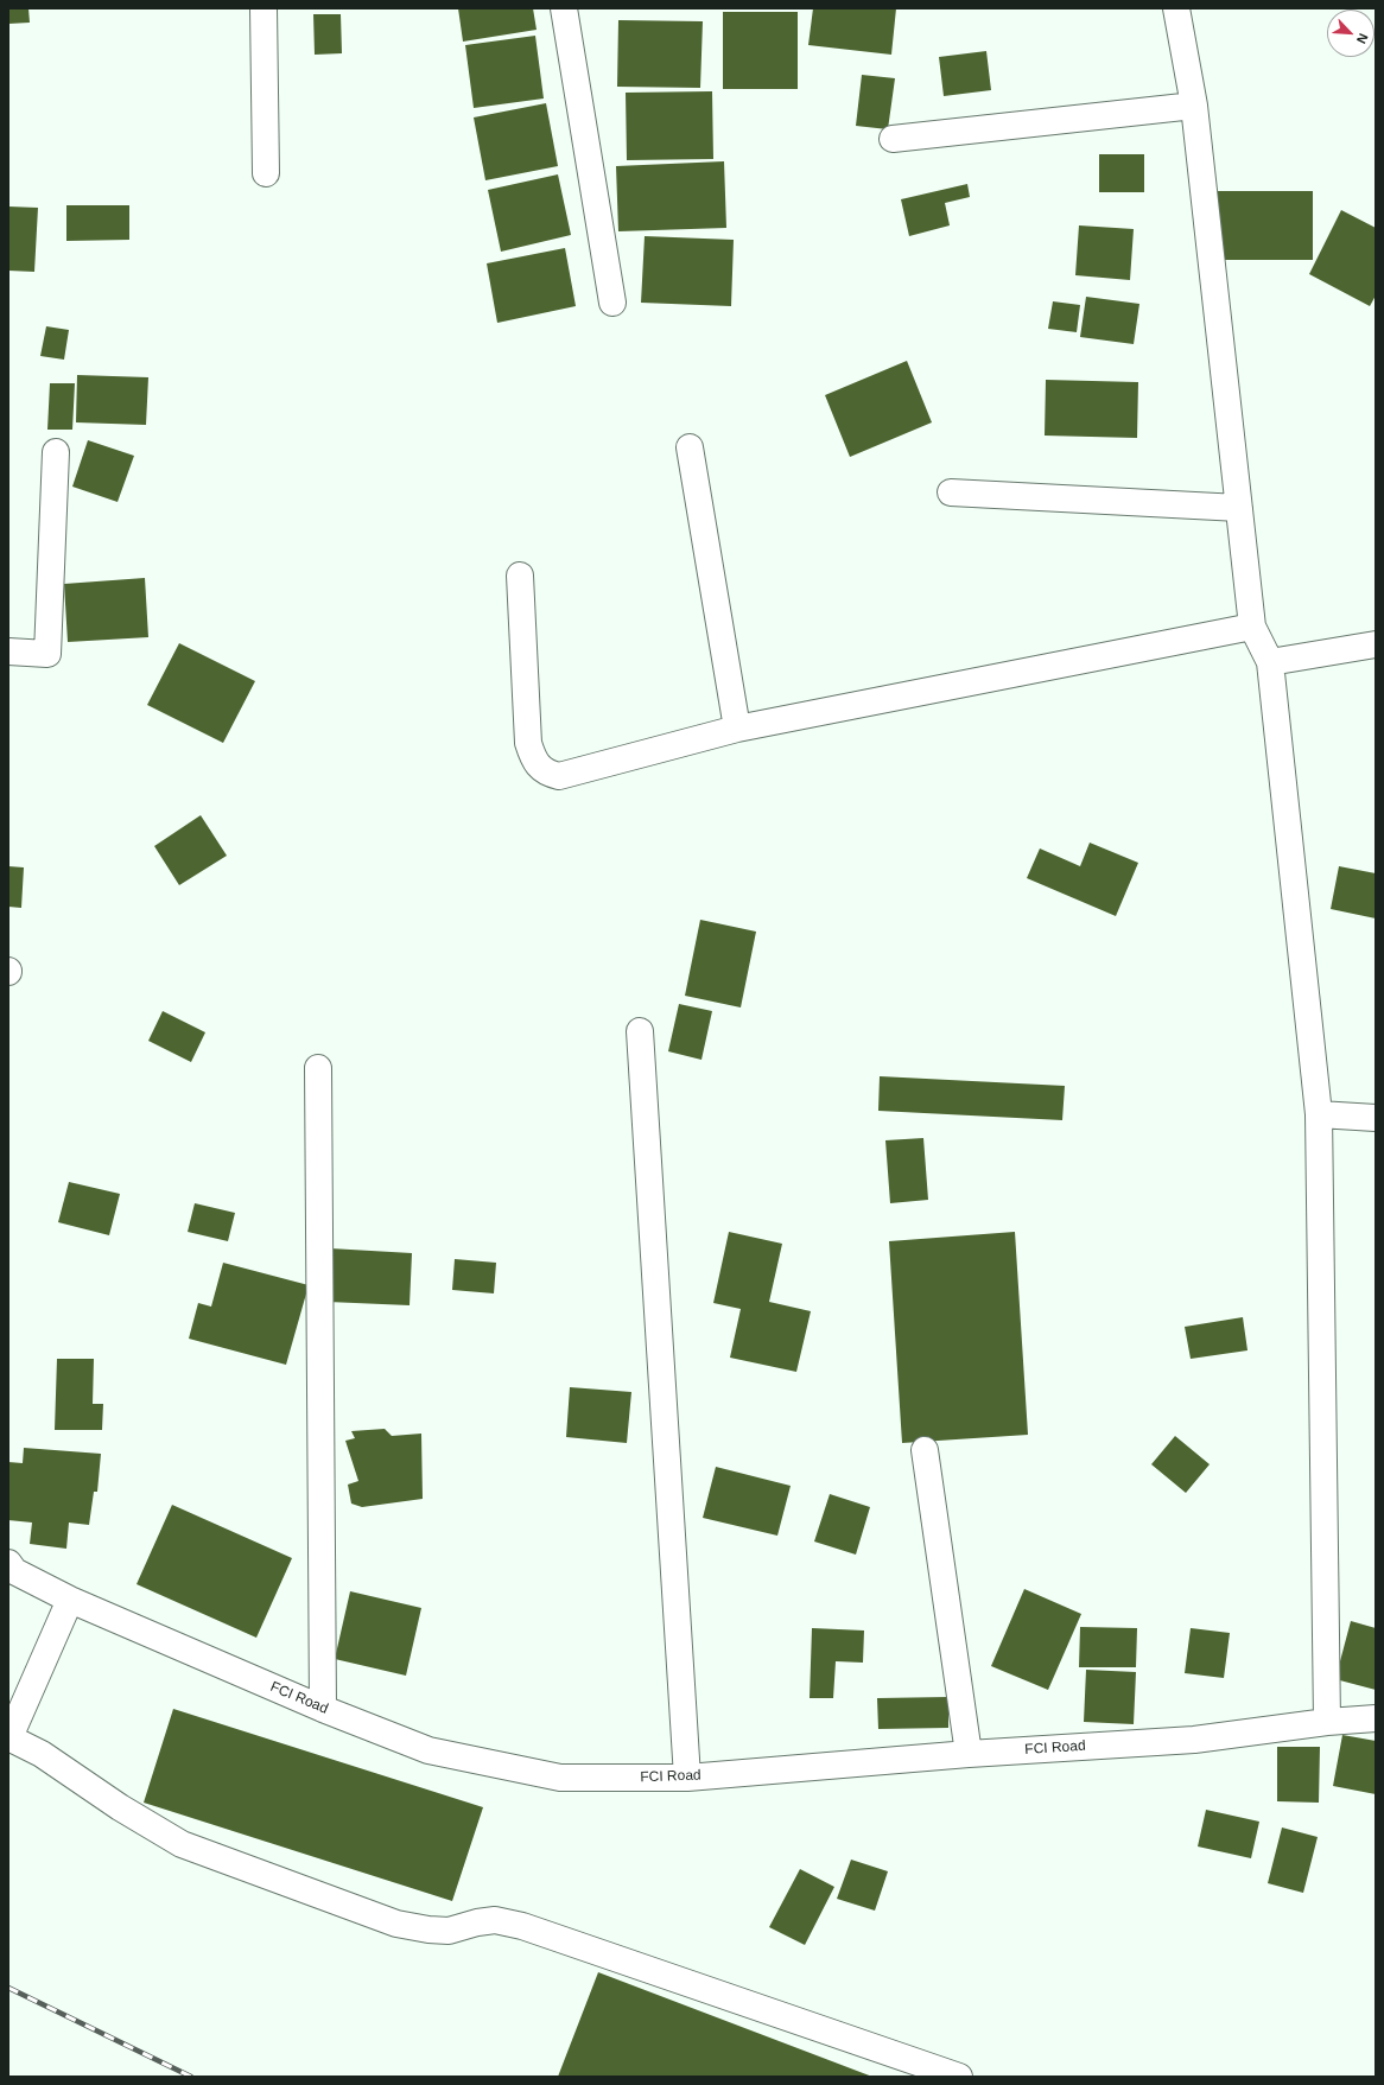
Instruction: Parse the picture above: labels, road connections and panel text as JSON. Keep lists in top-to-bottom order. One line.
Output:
{"streets":{"street":["FCI Road"]},"north":"bottom right"}
